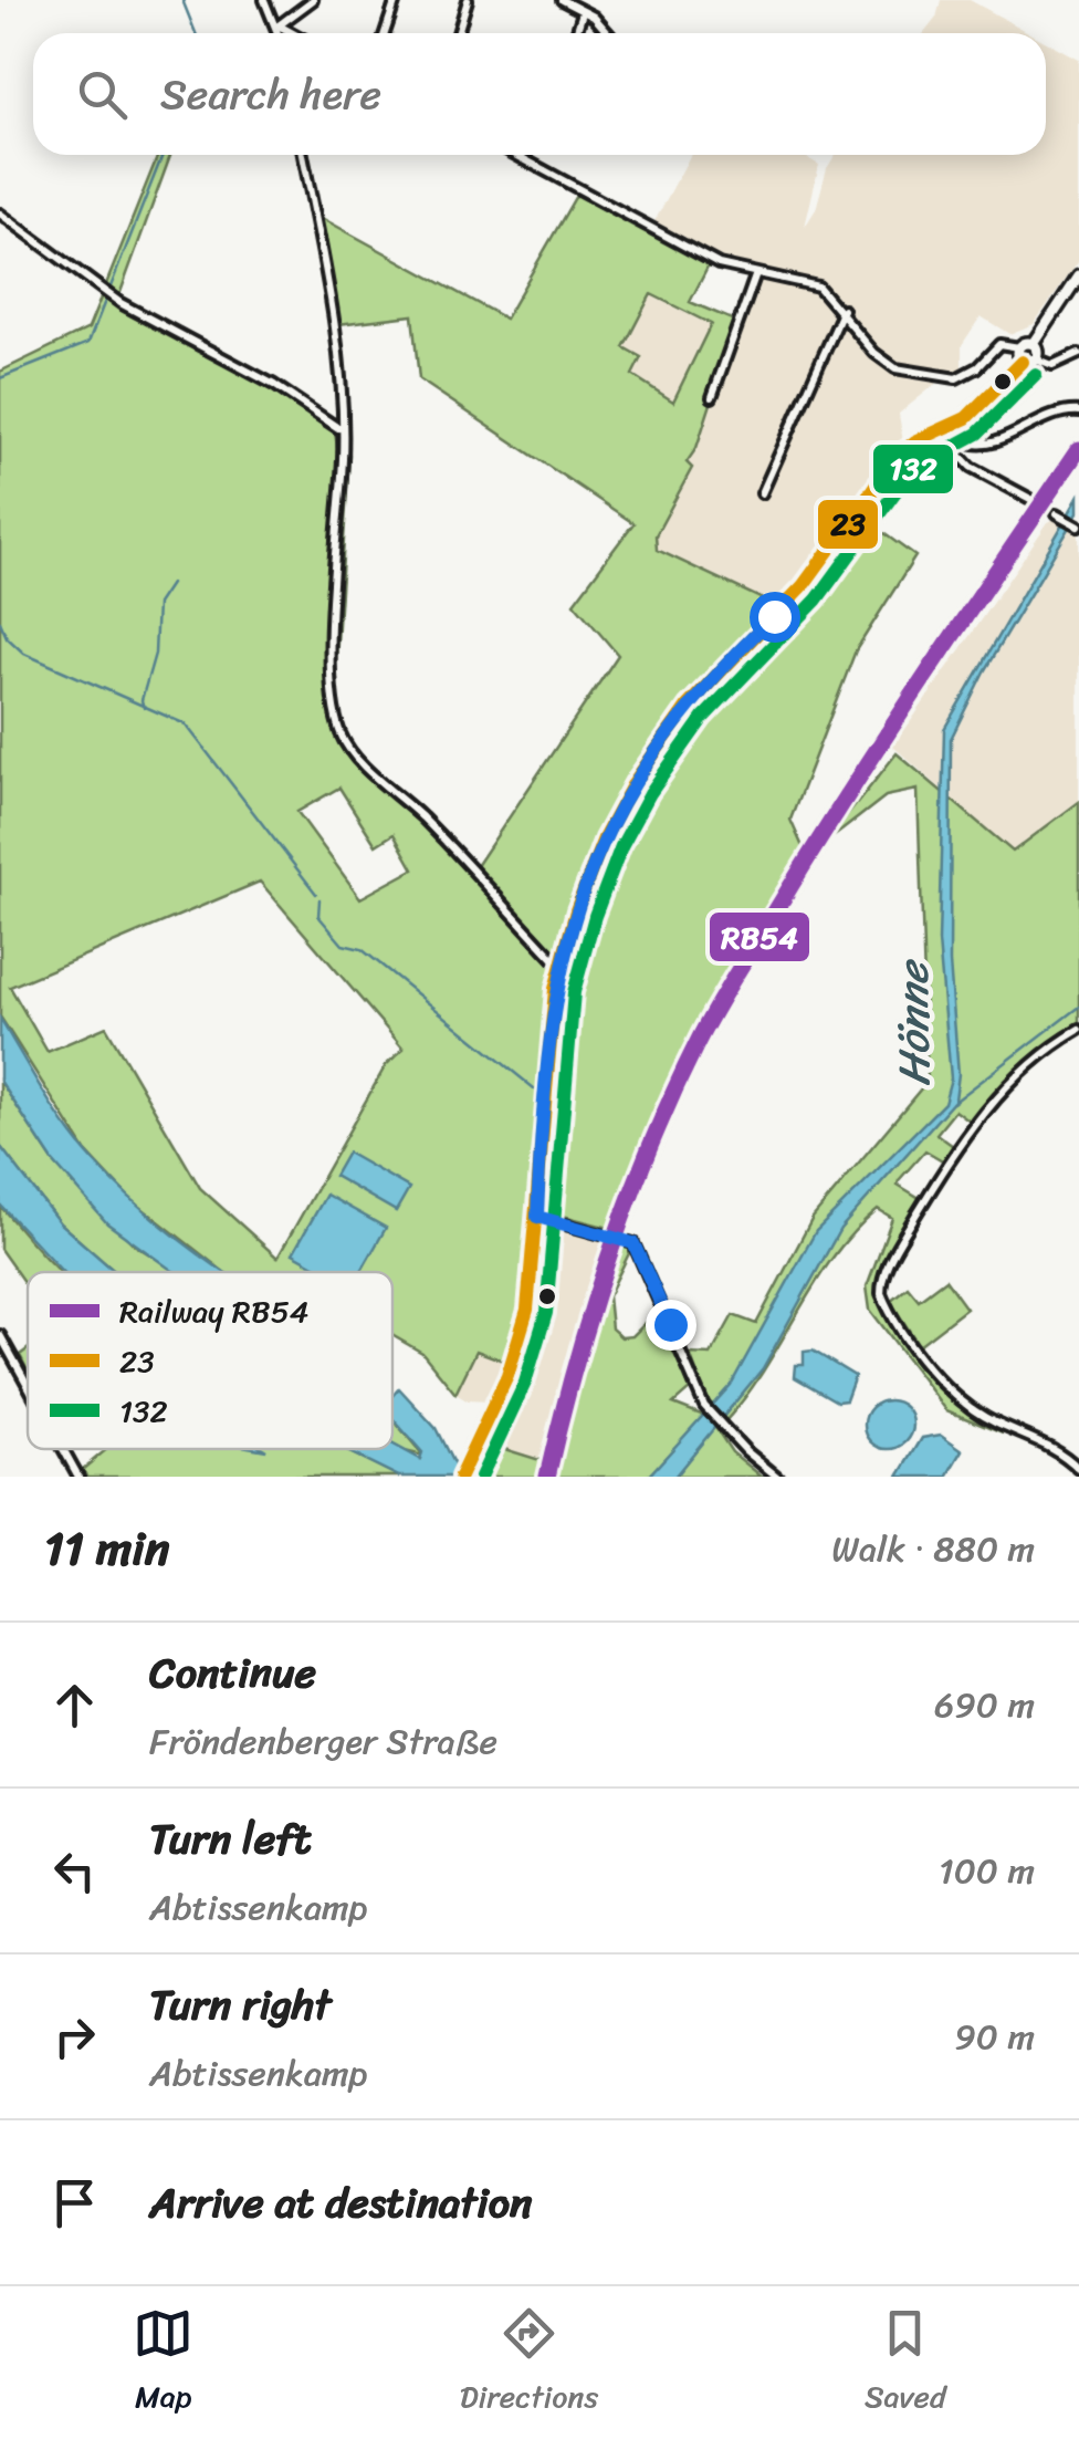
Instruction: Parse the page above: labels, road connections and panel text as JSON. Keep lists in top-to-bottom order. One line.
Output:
{"water":["Hönne"],"lines":["transit line 23","transit line 132","rail line RB54"],"legend":["Railway RB54","23","132"],"page":{"search":"Search here","heading":["11 min","Walk · 880 m"],"list":[["Continue","Fröndenberger Straße","690 m"],["Turn left","Abtissenkamp","100 m"],["Turn right","Abtissenkamp","90 m"],"Arrive at destination"],"nav":["Map","Directions","Saved"]}}
